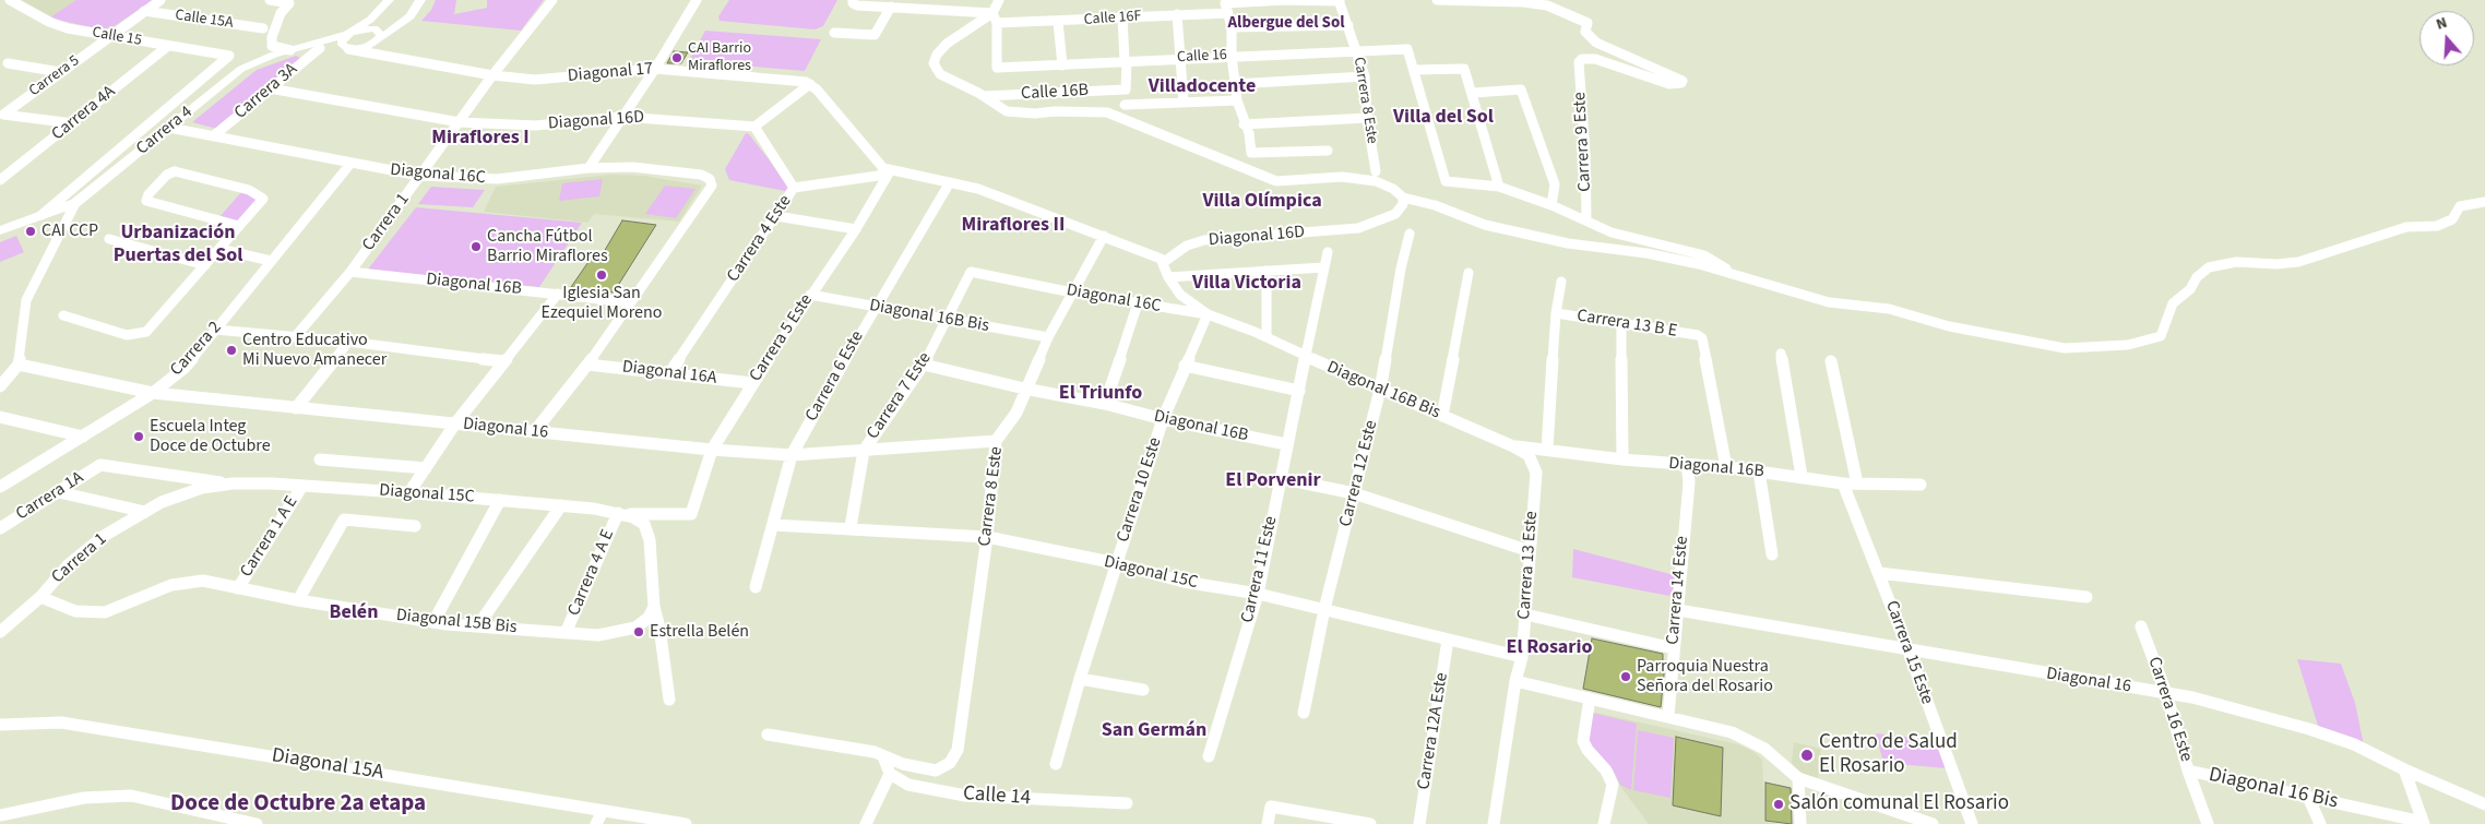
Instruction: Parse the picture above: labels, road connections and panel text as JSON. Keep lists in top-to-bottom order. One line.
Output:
{"streets":{"street":["Calle 16F","Calle 15A","Calle 15","Calle 16","Diagonal 17","Carrera 5","Carrera 3A","Calle 16B","Carrera 8 Este","Carrera 4A","Diagonal 16D","Carrera 4","Carrera 9 Este","Diagonal 16C","Carrera 1","Carrera 4 Este","Diagonal 16B","Diagonal 16B Bis","Carrera 13 B E","Carrera 5 Este","Carrera 2","Diagonal 16A","Carrera 6 Este","Carrera 7 Este","Diagonal 16","Carrera 12 Este","Carrera 10 Este","Diagonal 15C","Carrera 1A","Carrera 1 A E","Carrera 13 Este","Carrera 11 Este","Carrera 4 A E","Carrera 14 Este","Diagonal 15B Bis","Carrera 15 Este","Carrera 16 Este","Carrera 12A Este","Diagonal 15A","Diagonal 16 Bis","Calle 14"]},"crossings":[["Calle 16F","Calle 16"],["Calle 15A","Carrera 5"],["Calle 15","Carrera 5"],["Calle 15","Carrera 4A"],["Calle 15","Carrera 4"],["Calle 16","Calle 16B"],["Calle 16","Carrera 8 Este"],["Diagonal 17","Carrera 4"],["Diagonal 17","Carrera 1"],["Carrera 5","Carrera 4A"],["Carrera 3A","Diagonal 16D"],["Carrera 3A","Carrera 4"],["Carrera 3A","Diagonal 16C"],["Carrera 8 Este","Diagonal 16C"],["Carrera 8 Este","Diagonal 16B"],["Carrera 8 Este","Diagonal 16B Bis"],["Carrera 8 Este","Diagonal 16"],["Carrera 8 Este","Diagonal 15C"],["Diagonal 16D","Carrera 1"],["Carrera 4","Diagonal 16C"],["Diagonal 16C","Carrera 1"],["Diagonal 16C","Diagonal 16B"],["Diagonal 16C","Diagonal 16B Bis"],["Diagonal 16C","Carrera 2"],["Diagonal 16C","Carrera 7 Este"],["Diagonal 16C","Carrera 10 Este"],["Carrera 1","Diagonal 16B"],["Carrera 1","Diagonal 15C"],["Carrera 1","Diagonal 15B Bis"],["Carrera 4 Este","Carrera 5 Este"],["Carrera 4 Este","Diagonal 16A"],["Diagonal 16B","Diagonal 16B Bis"],["Diagonal 16B","Carrera 13 B E"],["Diagonal 16B","Carrera 7 Este"],["Diagonal 16B","Carrera 10 Este"],["Diagonal 16B","Carrera 13 Este"],["Diagonal 16B","Carrera 11 Este"],["Diagonal 16B","Carrera 14 Este"],["Diagonal 16B","Carrera 15 Este"],["Diagonal 16B Bis","Carrera 5 Este"],["Diagonal 16B Bis","Carrera 6 Este"],["Diagonal 16B Bis","Carrera 7 Este"],["Diagonal 16B Bis","Carrera 12 Este"],["Diagonal 16B Bis","Carrera 13 Este"],["Diagonal 16B Bis","Carrera 11 Este"],["Carrera 5 Este","Diagonal 16A"],["Carrera 5 Este","Diagonal 16"],["Carrera 5 Este","Diagonal 15C"],["Carrera 2","Diagonal 16"],["Carrera 6 Este","Diagonal 16"],["Carrera 6 Este","Diagonal 15C"],["Carrera 7 Este","Diagonal 16"],["Carrera 7 Este","Diagonal 15C"],["Diagonal 16","Carrera 14 Este"],["Diagonal 16","Carrera 15 Este"],["Diagonal 16","Carrera 16 Este"],["Carrera 12 Este","Diagonal 15C"],["Carrera 10 Este","Diagonal 15C"],["Diagonal 15C","Carrera 1A"],["Diagonal 15C","Carrera 1 A E"],["Diagonal 15C","Carrera 13 Este"],["Diagonal 15C","Carrera 11 Este"],["Diagonal 15C","Carrera 4 A E"],["Diagonal 15C","Diagonal 15B Bis"],["Diagonal 15C","Carrera 12A Este"],["Carrera 1 A E","Diagonal 15B Bis"],["Carrera 4 A E","Diagonal 15B Bis"],["Carrera 16 Este","Diagonal 16 Bis"]],"districts":["Albergue del Sol","Villadocente","Villa del Sol","Miraflores I","Villa Olímpica","Miraflores II","Urbanización Puertas del Sol","Villa Victoria","El Triunfo","El Porvenir","Belén","El Rosario","San Germán","Doce de Octubre 2a etapa"],"places":["CAI Barrio Miraflores","CAI CCP","Cancha Fútbol Barrio Miraflores","Iglesia San Ezequiel Moreno","Centro Educativo Mi Nuevo Amanecer","Escuela Integ Doce de Octubre","Estrella Belén","Parroquia Nuestra Señora del Rosario","Centro de Salud El Rosario","Salón comunal El Rosario"],"north":"top"}
